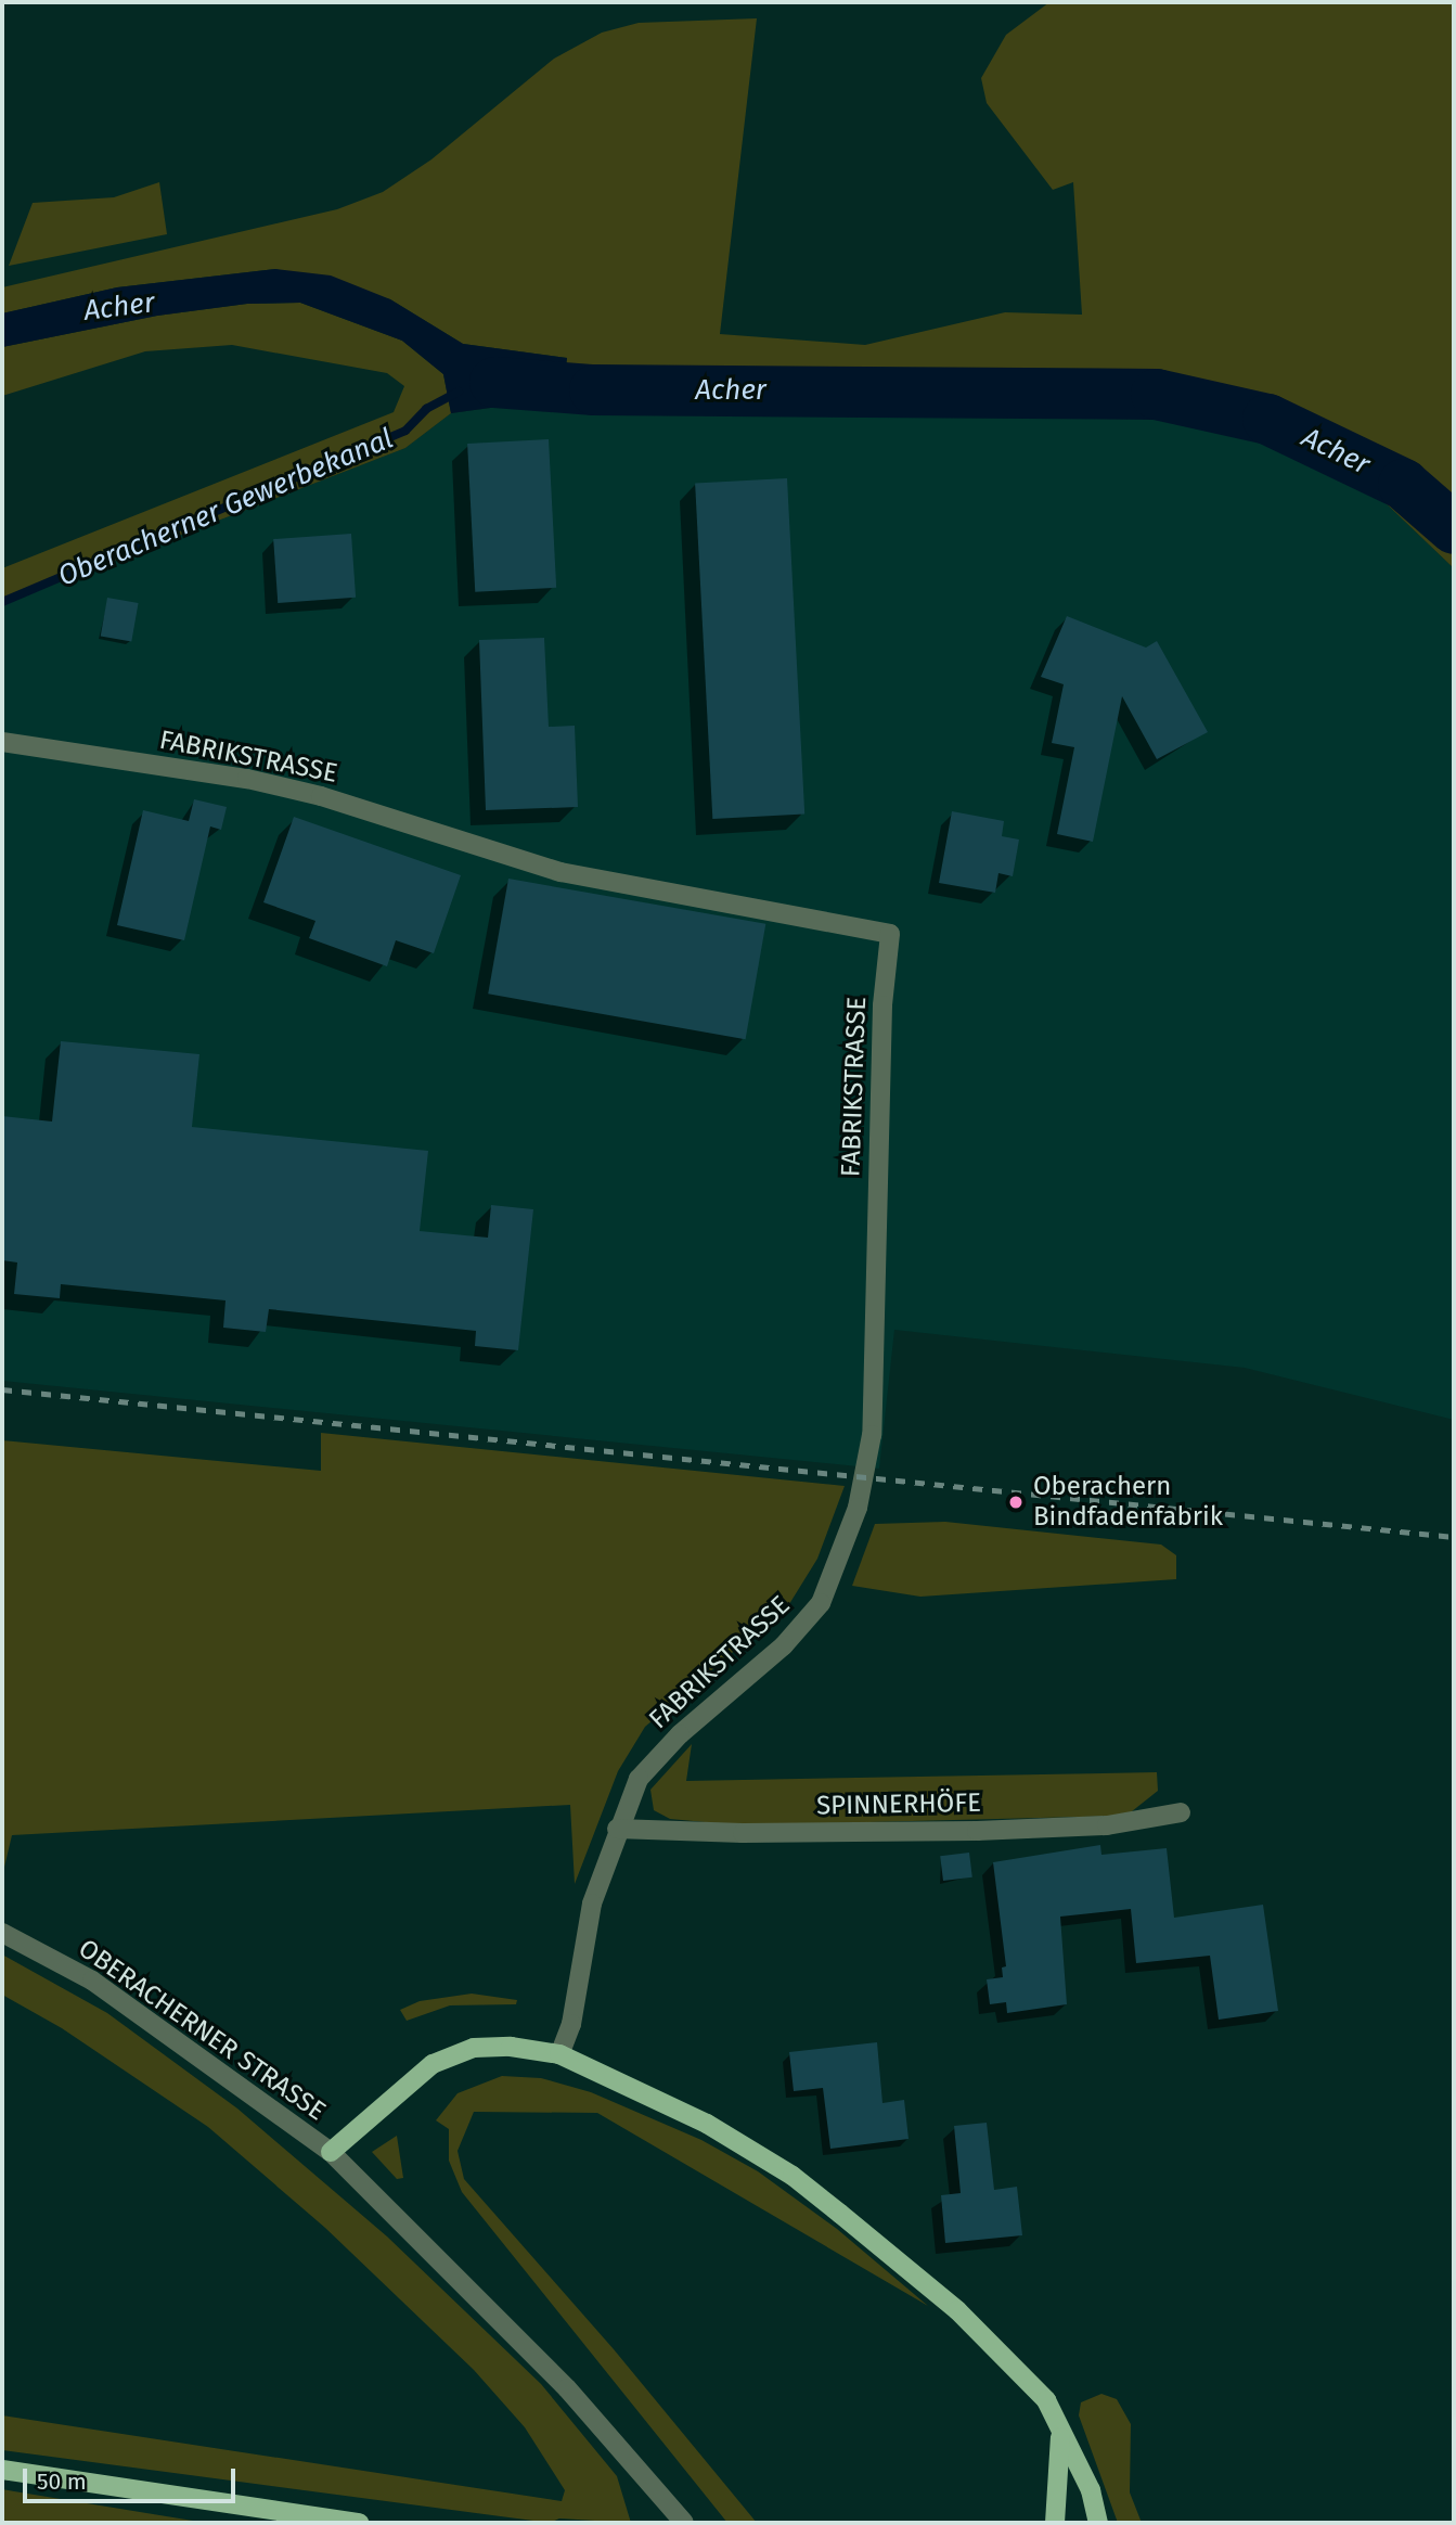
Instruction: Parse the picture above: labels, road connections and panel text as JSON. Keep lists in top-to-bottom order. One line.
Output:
{"streets":{"street":["FABRIKSTRASSE","SPINNERHÖFE","OBERACHERNER STRASSE"]},"crossings":[["FABRIKSTRASSE","SPINNERHÖFE"]],"water":["Acher","Oberacherner Gewerbekanal"],"places":["Oberachern Bindfadenfabrik"],"scale_bar":"50 m"}
